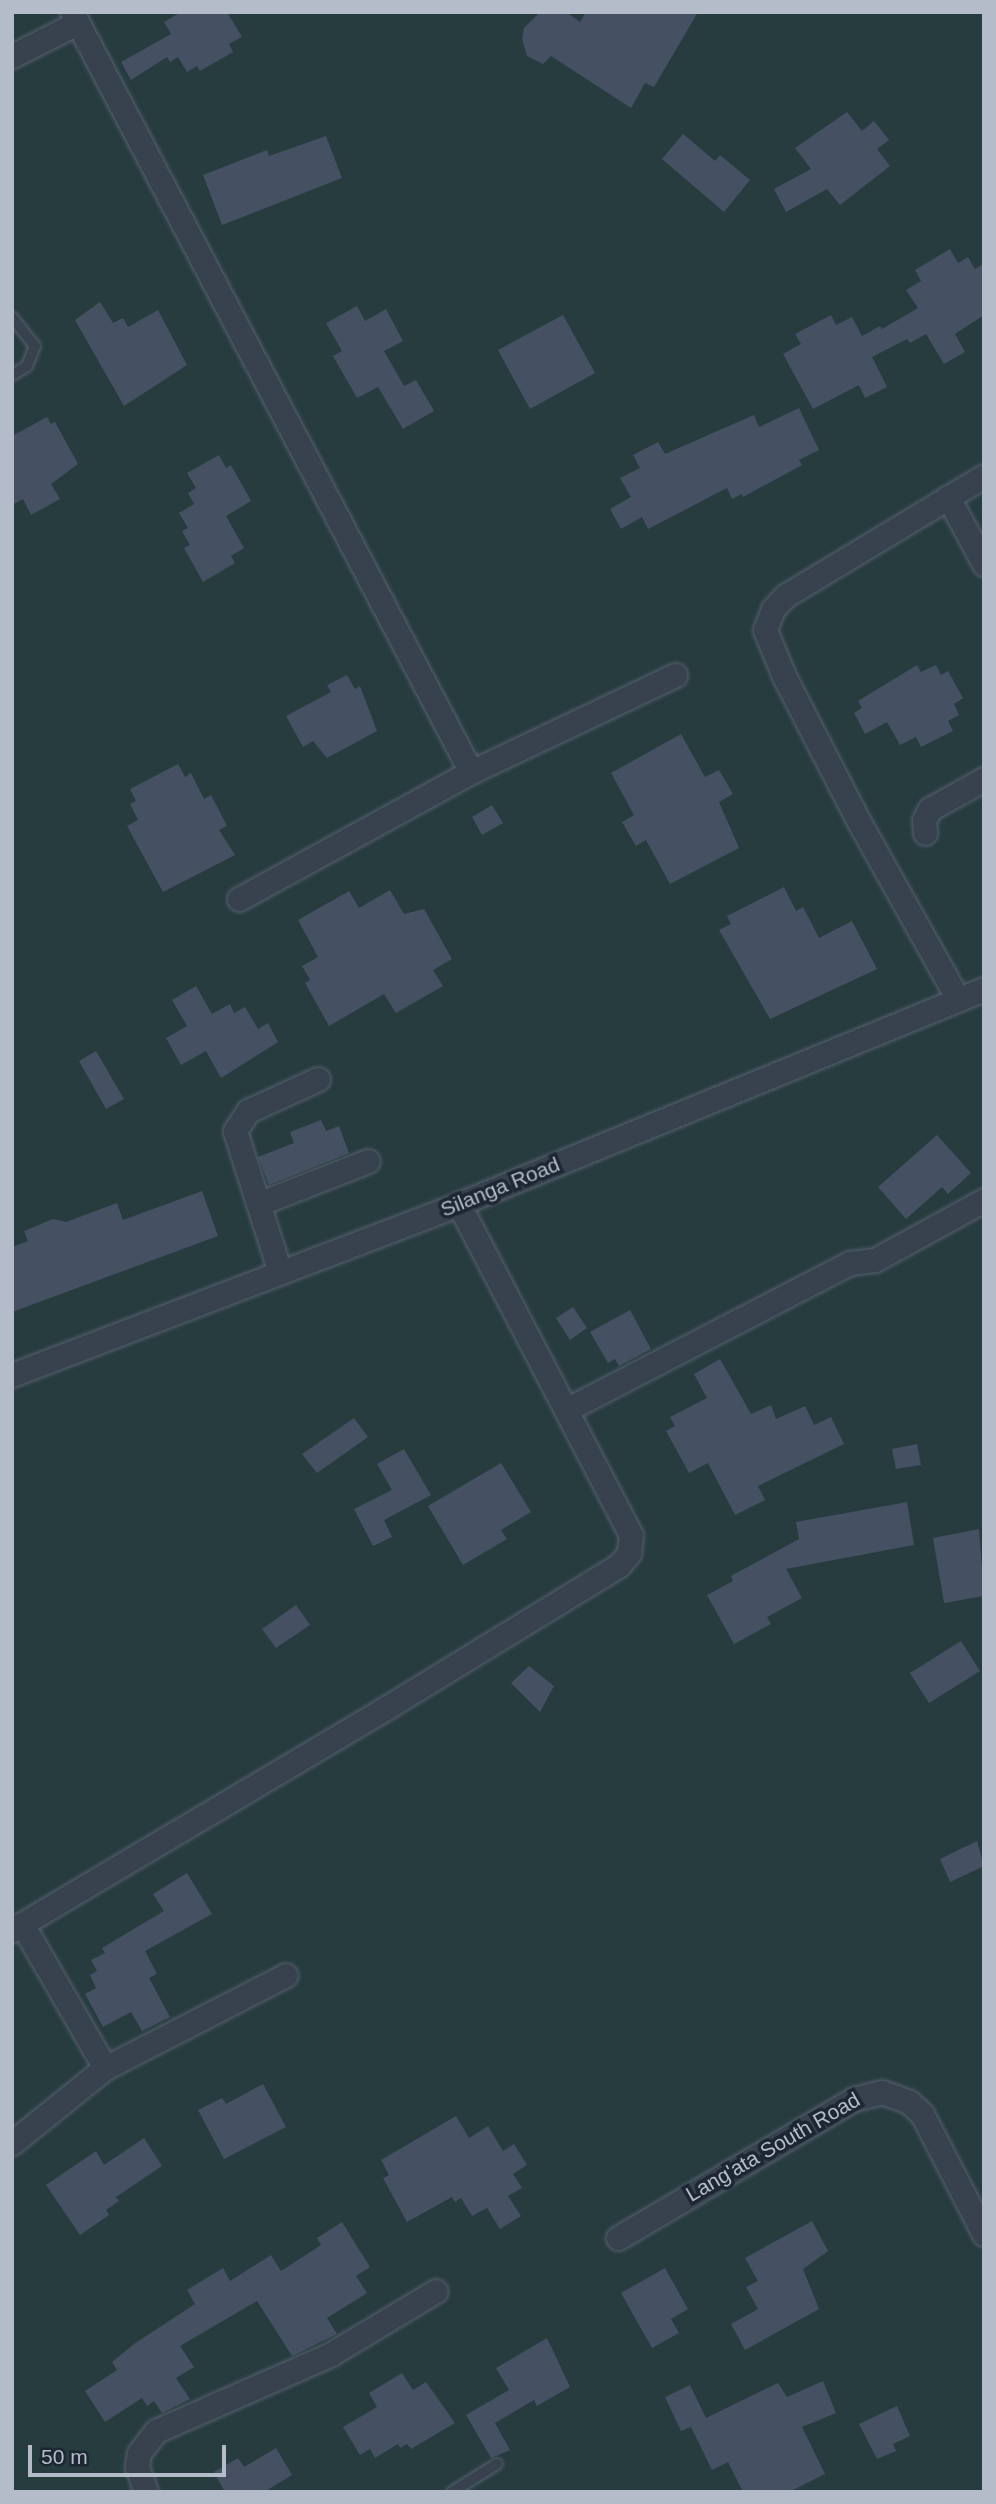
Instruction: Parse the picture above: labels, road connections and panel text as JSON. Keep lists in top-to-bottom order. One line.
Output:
{"streets":{"street":["Silanga Road","Lang'ata South Road"]},"scale_bar":"50 m"}
